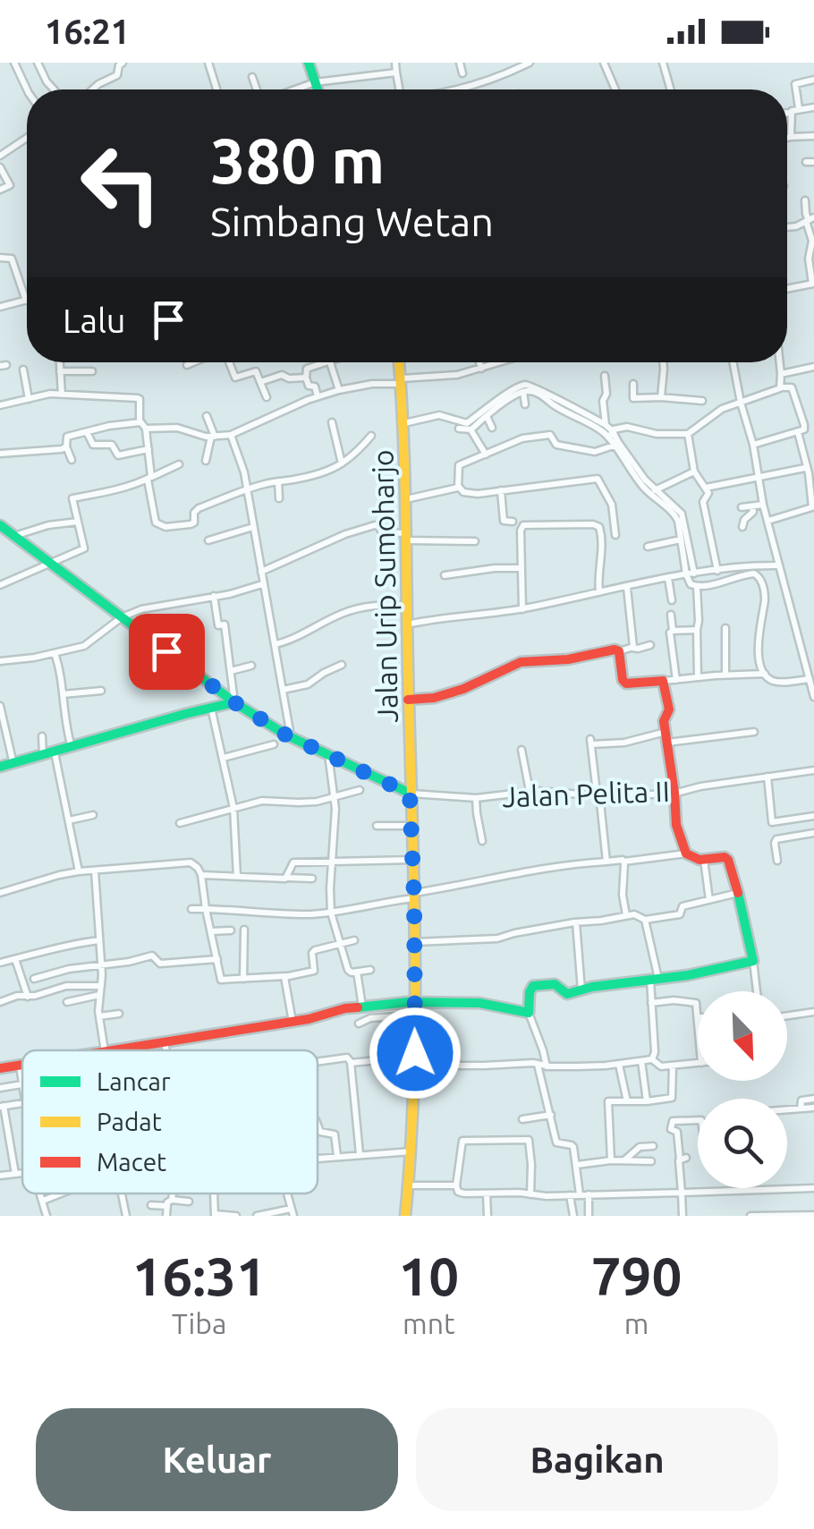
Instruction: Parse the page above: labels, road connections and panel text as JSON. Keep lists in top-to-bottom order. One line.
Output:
{"streets":{"street":["Jalan Urip Sumoharjo","Jalan Pelita II"]},"crossings":[["Jalan Urip Sumoharjo","Jalan Pelita II"]],"legend":["Lancar","Padat","Macet"],"north":"bottom right","page":{"status":"16:21","turn":["380 m","Simbang Wetan"],"then":"Lalu","eta":["16:31","Tiba","10","mnt","790","m"],"buttons":["Keluar","Bagikan"]}}
